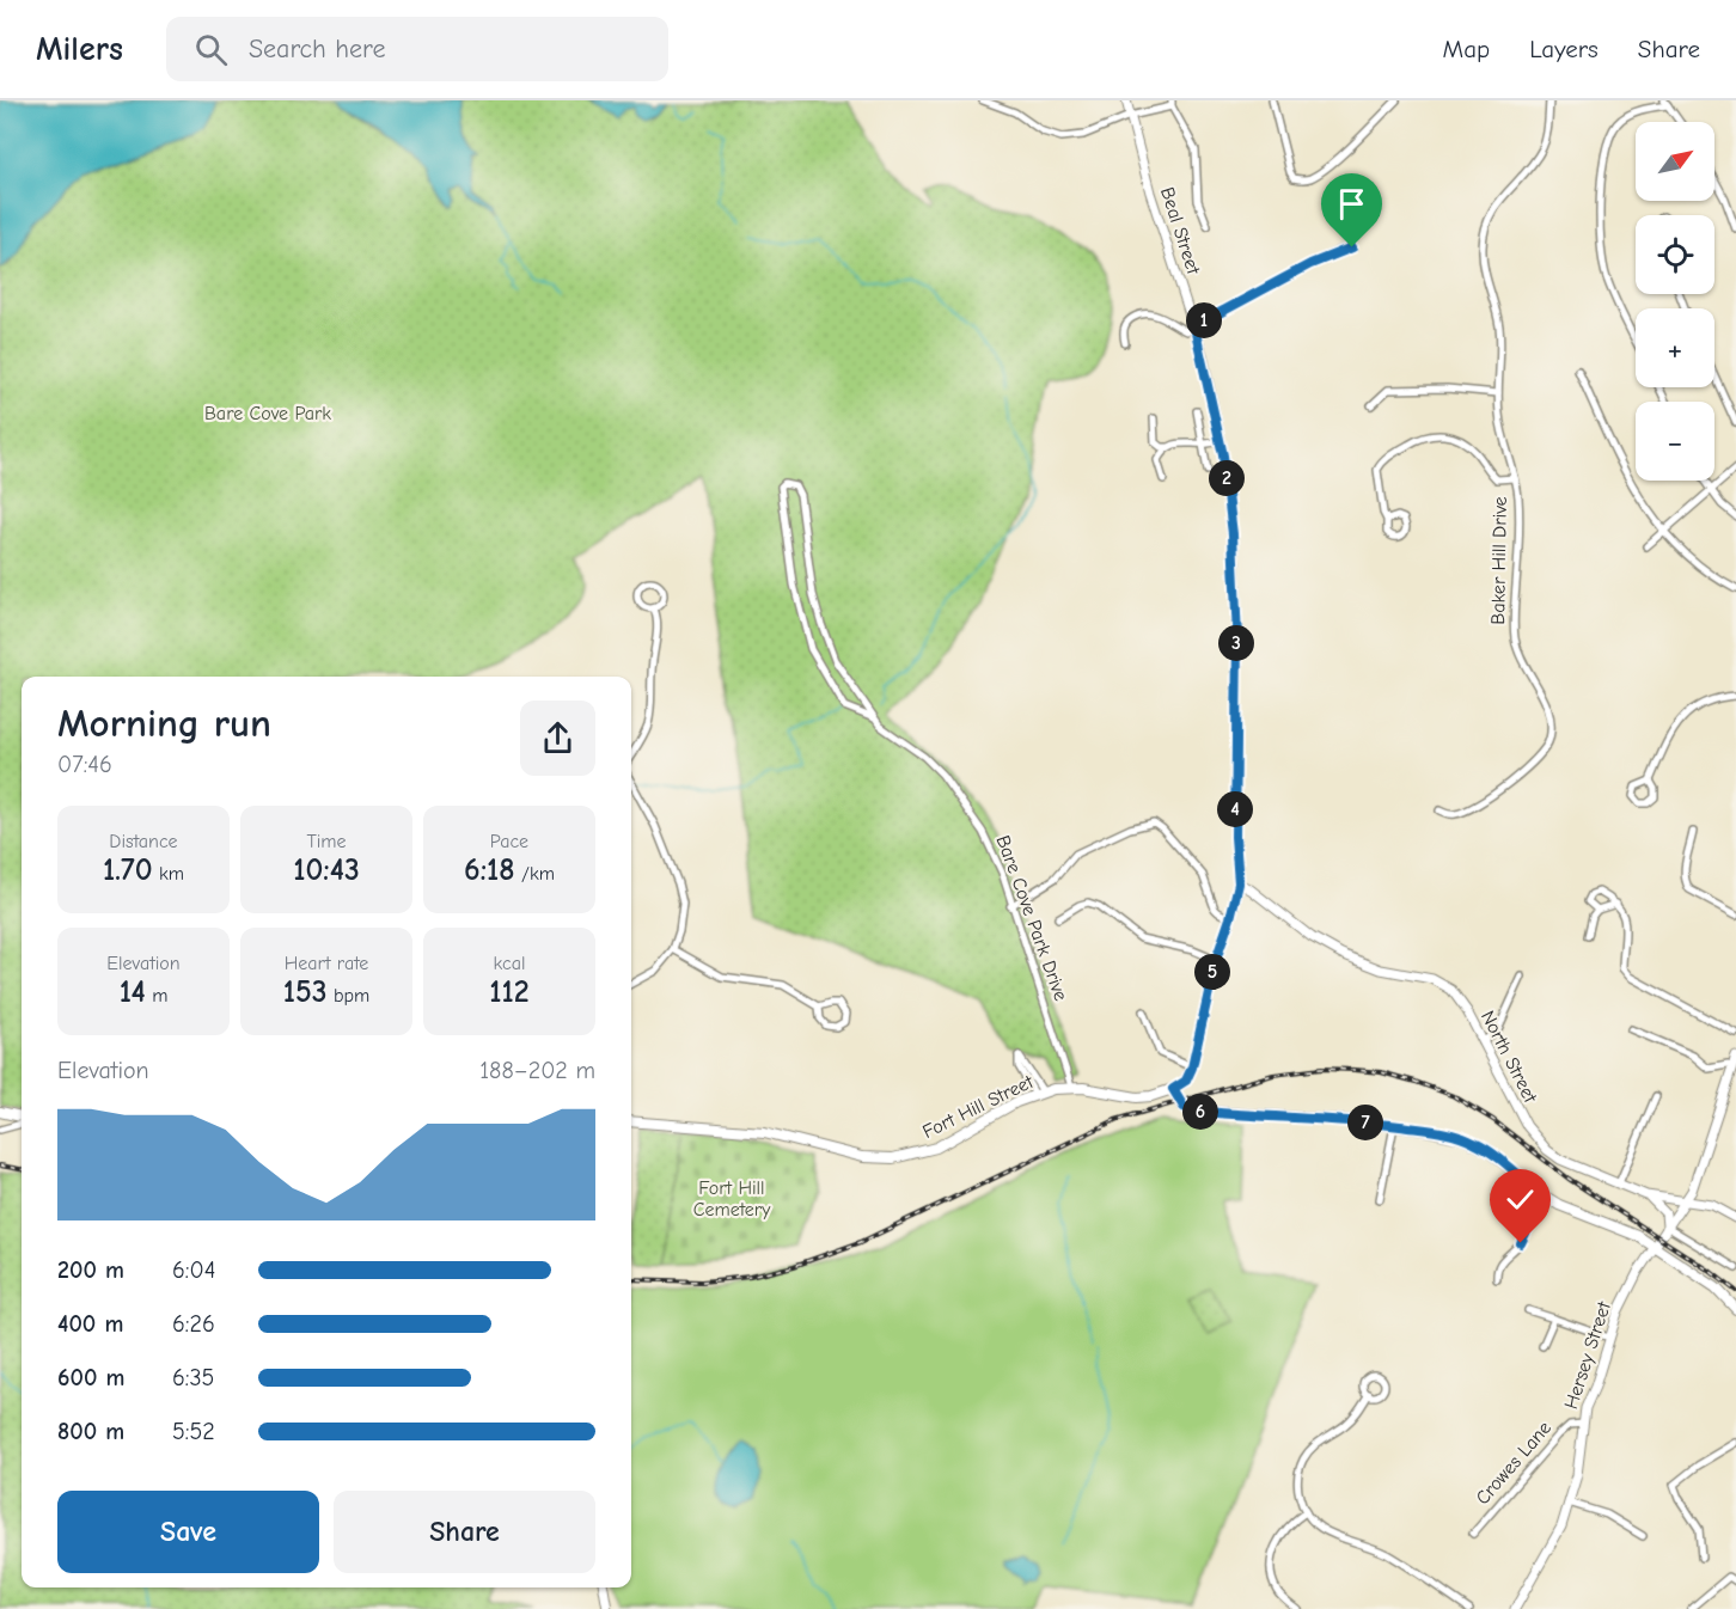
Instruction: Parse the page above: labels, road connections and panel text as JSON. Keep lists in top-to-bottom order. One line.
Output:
{"streets":{"main road":["Fort Hill Street"],"street":["Beal Street","Baker Hill Drive","Bare Cove Park Drive","North Street","Hersey Street","Crowes Lane"]},"crossings":[["Beal Street","North Street"],["Bare Cove Park Drive","Fort Hill Street"],["North Street","Hersey Street"],["Hersey Street","Crowes Lane"]],"parks":["Bare Cove Park","Fort Hill Cemetery"],"north":"top right","page":{"header":"Milers","search":"Search here","nav":["Map","Layers","Share"],"map_buttons":["+","−"],"pins":["1","2","3","4","5","6","7"],"heading":["Morning run","07:46"],"stats":[["Distance","1.70 km"],["Time","10:43"],["Pace","6:18 /km"],["Elevation","14 m"],["Heart rate","153 bpm"],["kcal","112"]],"chart":["Elevation","188–202 m"],"list":[{"name":"200 m","note":"6:04"},{"name":"400 m","note":"6:26"},{"name":"600 m","note":"6:35"},{"name":"800 m","note":"5:52"}],"buttons":["Save","Share"]}}
